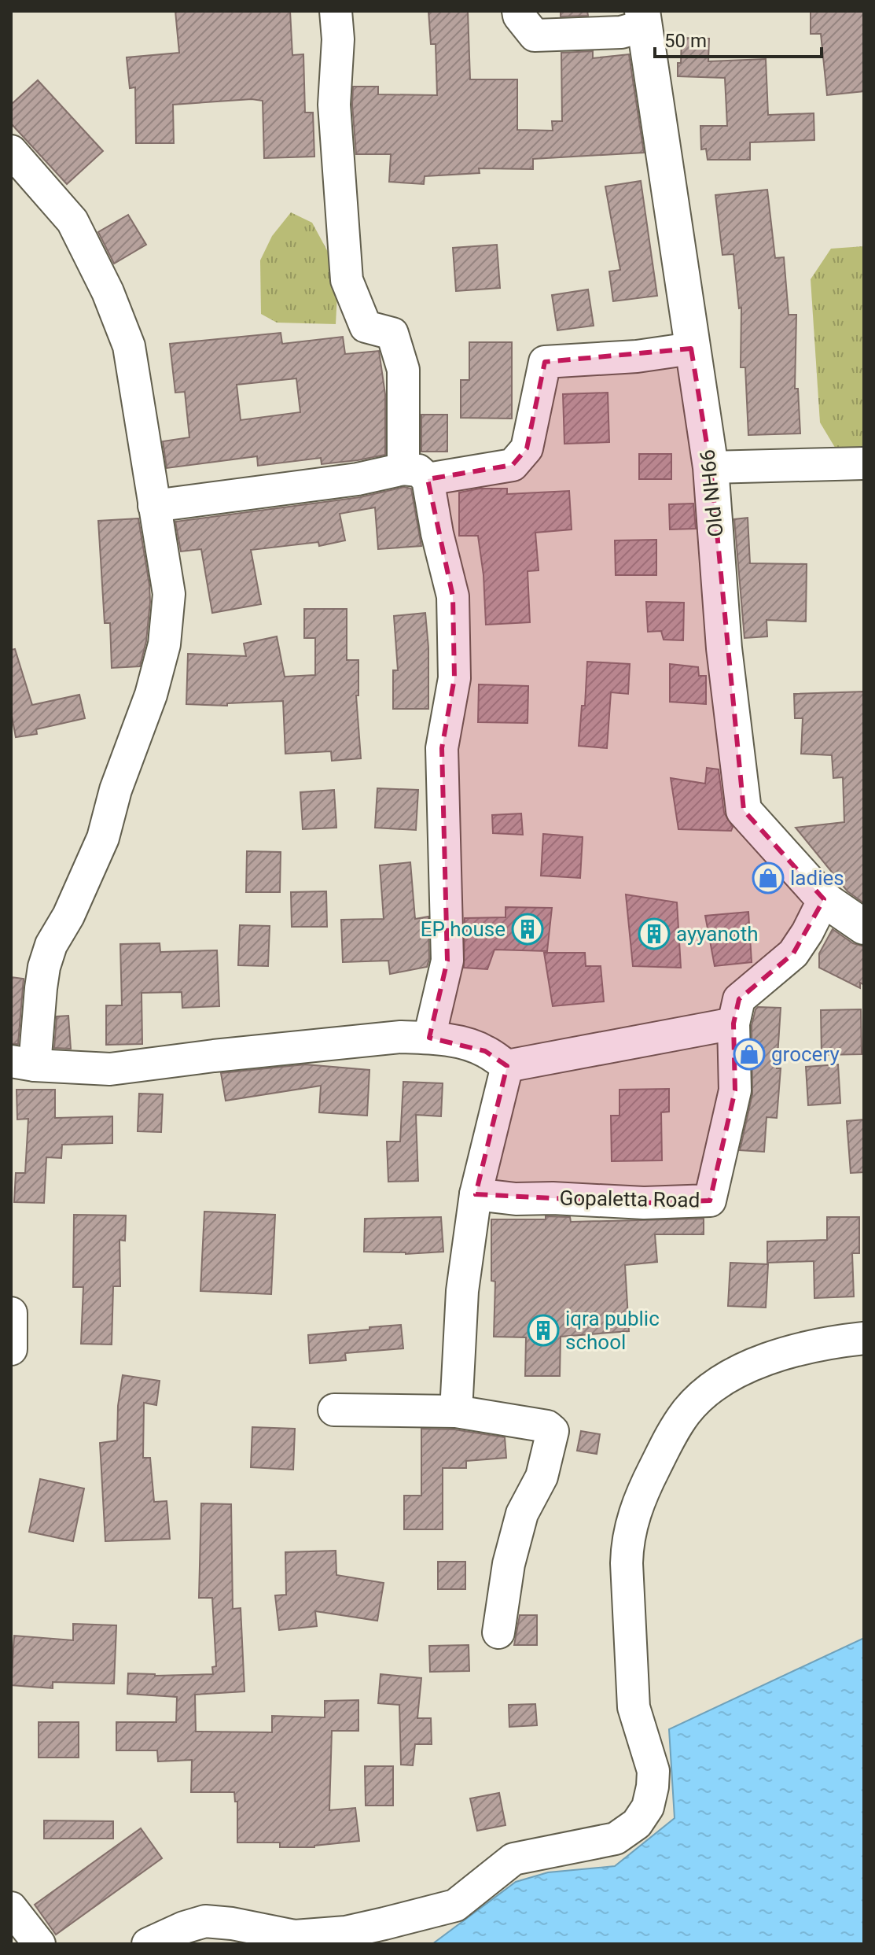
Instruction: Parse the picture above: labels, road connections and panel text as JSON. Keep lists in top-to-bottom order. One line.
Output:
{"streets":{"main road":["Old NH66"],"street":["Gopaletta Road"]},"crossings":[["Old NH66","Gopaletta Road"]],"places":{"shop":["ladies","grocery"],"building":["EP house","ayyanoth","iqra public school"]},"scale_bar":"50 m"}
